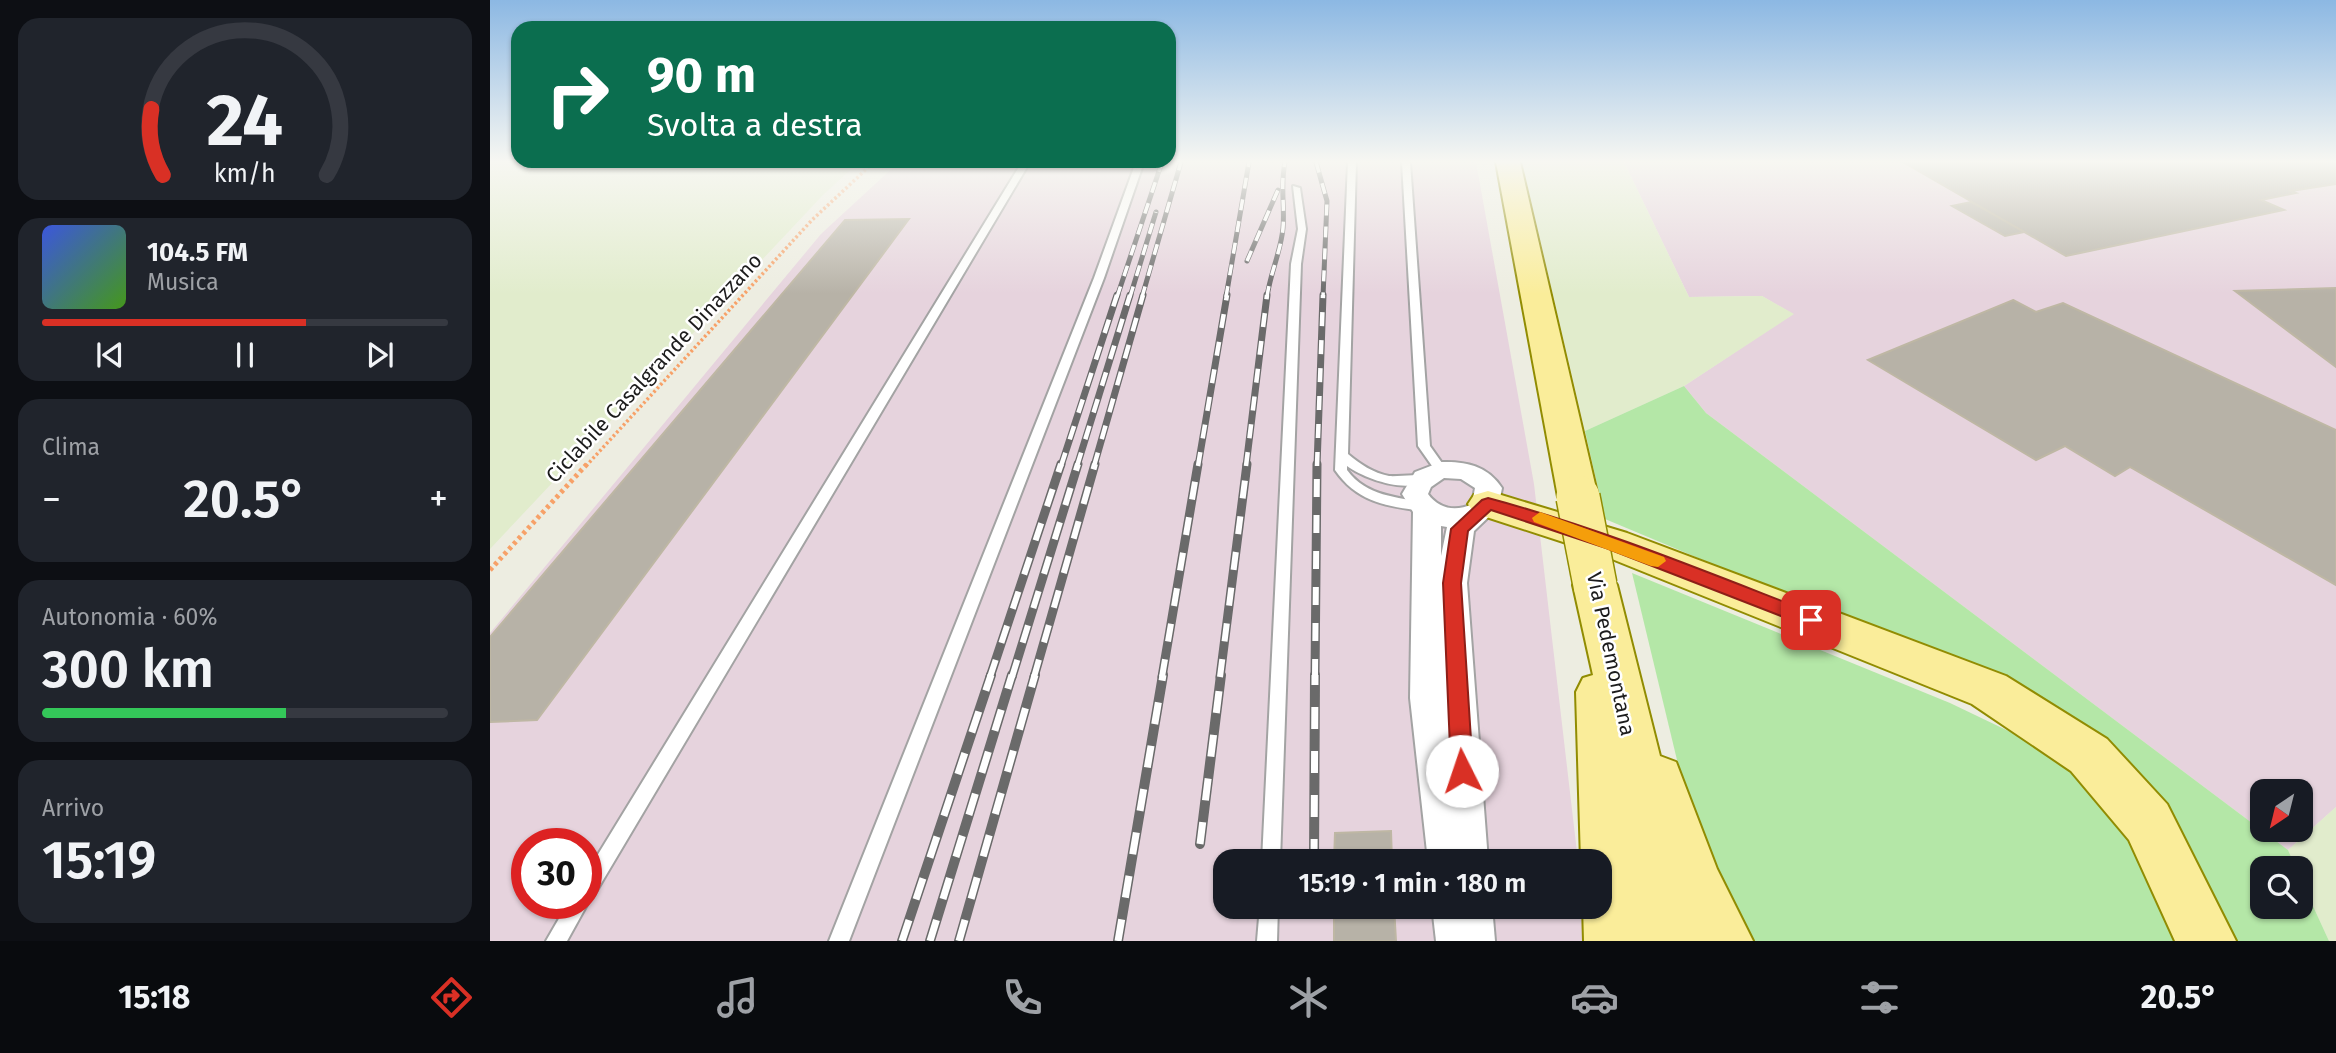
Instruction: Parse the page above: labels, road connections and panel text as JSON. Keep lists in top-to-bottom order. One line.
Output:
{"streets":{"main road":["Via Pedemontana"],"path":["Ciclabile Casalgrande Dinazzano"]},"north":"bottom left","page":{"turn":["90 m","Svolta a destra"],"song":["104.5 FM","Musica"],"tile":["Clima",["Autonomia · 60%","300 km"],["Arrivo","15:19"]],"heat":["−","20.5°","+"],"limit":"30","trip":"15:19 · 1 min · 180 m","tabs":["15:18","20.5°"],"gauge":["24","km/h"]}}
